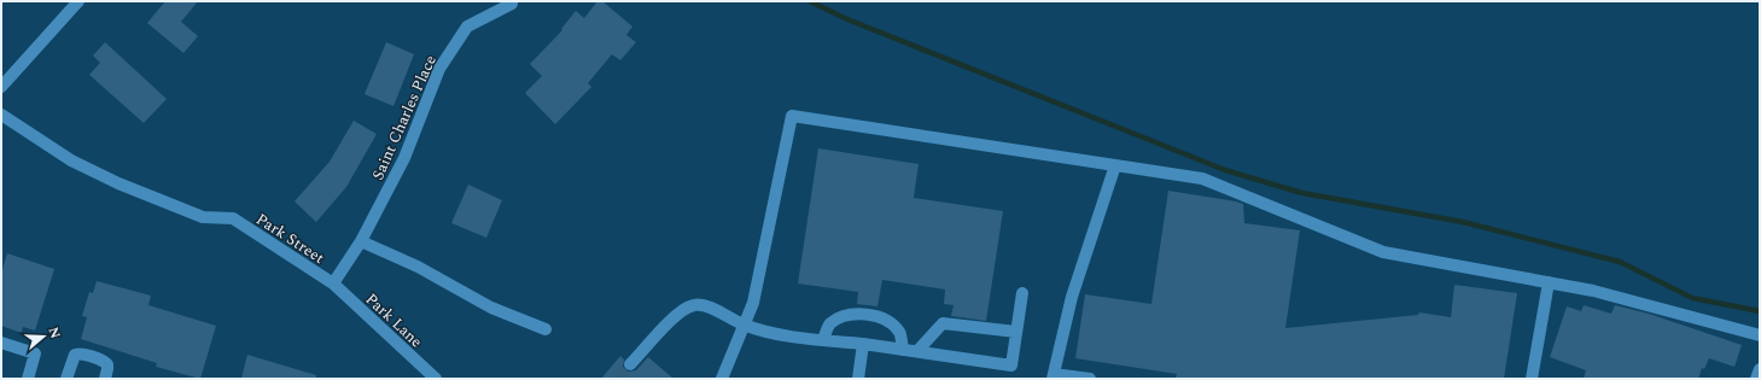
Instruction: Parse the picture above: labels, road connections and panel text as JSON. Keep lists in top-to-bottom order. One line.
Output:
{"streets":{"street":["Saint Charles Place","Park Street","Park Lane"]},"crossings":[["Saint Charles Place","Park Street"],["Park Street","Park Lane"]],"north":"right"}
